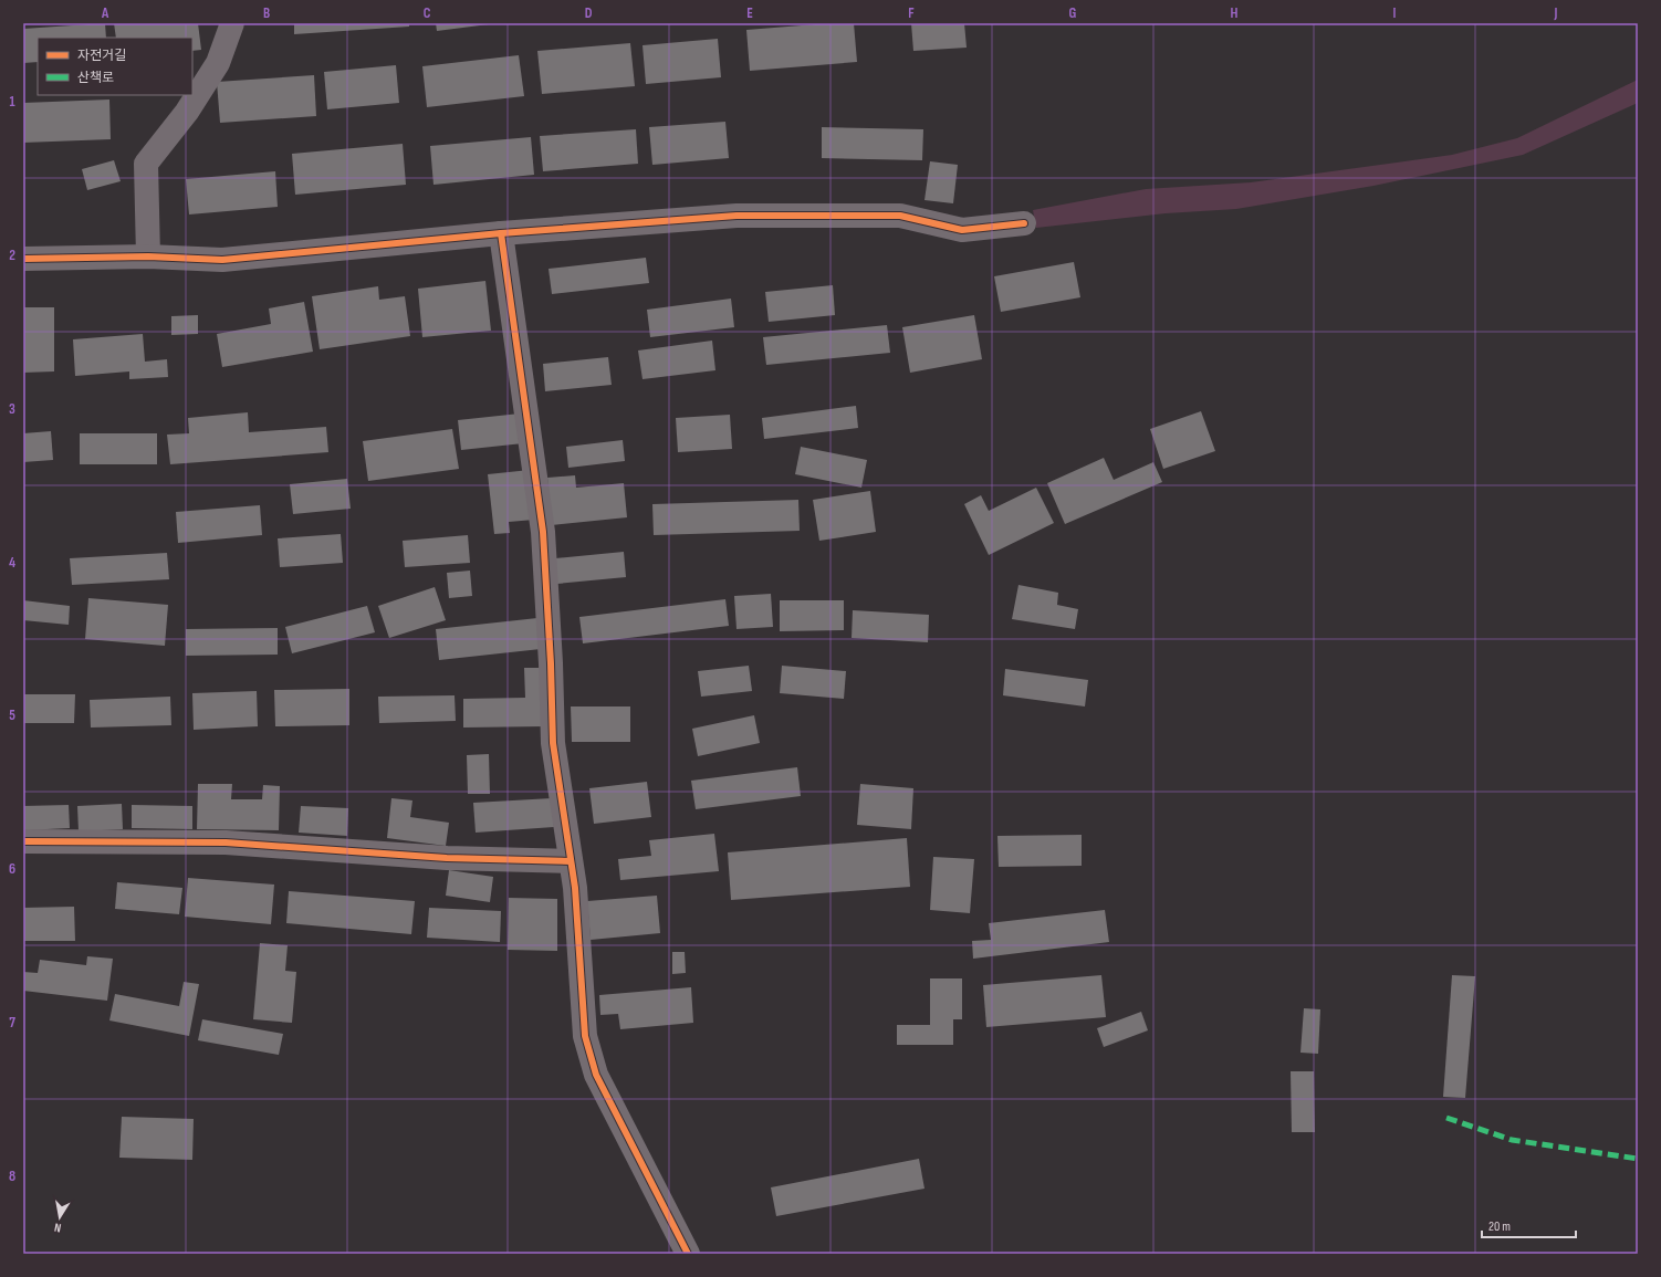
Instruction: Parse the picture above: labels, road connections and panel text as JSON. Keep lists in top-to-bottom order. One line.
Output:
{"legend":["자전거길","산책로"],"scale_bar":"20 m","north":"bottom","grid":{"columns":["A","B","C","D","E","F","G","H","I","J"],"rows":["1","2","3","4","5","6","7","8"]}}
